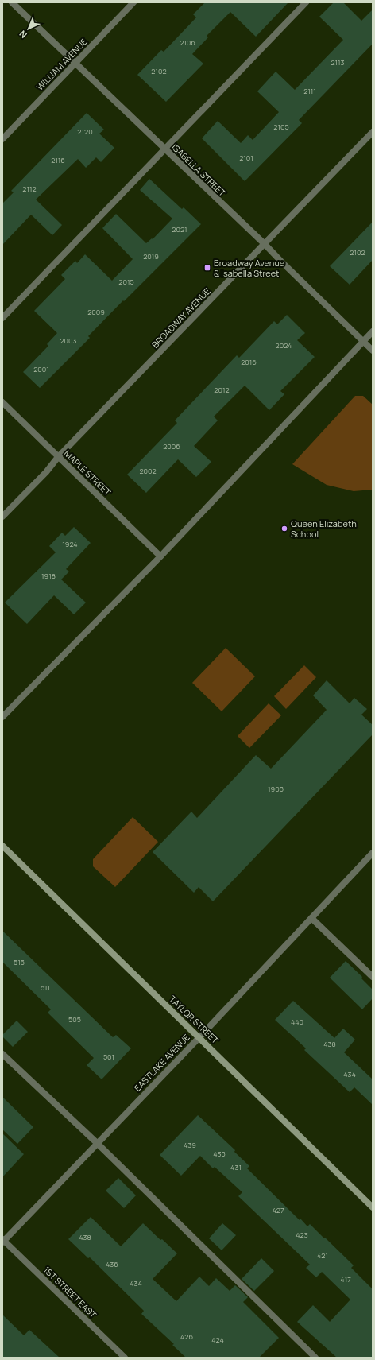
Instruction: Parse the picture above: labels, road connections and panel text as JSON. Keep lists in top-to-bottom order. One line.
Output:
{"streets":{"main road":["TAYLOR STREET"],"street":["WILLIAM AVENUE","ISABELLA STREET","BROADWAY AVENUE","MAPLE STREET","EASTLAKE AVENUE","1ST STREET EAST"]},"crossings":[["WILLIAM AVENUE","ISABELLA STREET"],["ISABELLA STREET","BROADWAY AVENUE"],["BROADWAY AVENUE","MAPLE STREET"],["TAYLOR STREET","EASTLAKE AVENUE"],["EASTLAKE AVENUE","1ST STREET EAST"]],"places":{"transit":["Broadway Avenue & Isabella Street"],"other":["Queen Elizabeth School"]},"house_numbers":["2106","2113","2102","2111","2105","2120","2101","2116","2112","2021","2102","2019","2015","2009","2003","2024","2016","2001","2012","2006","2002","1924","1918","1905","515","511","505","440","438","501","434","439","435","431","427","423","438","421","436","417","434","426","424"],"north":"bottom left"}
